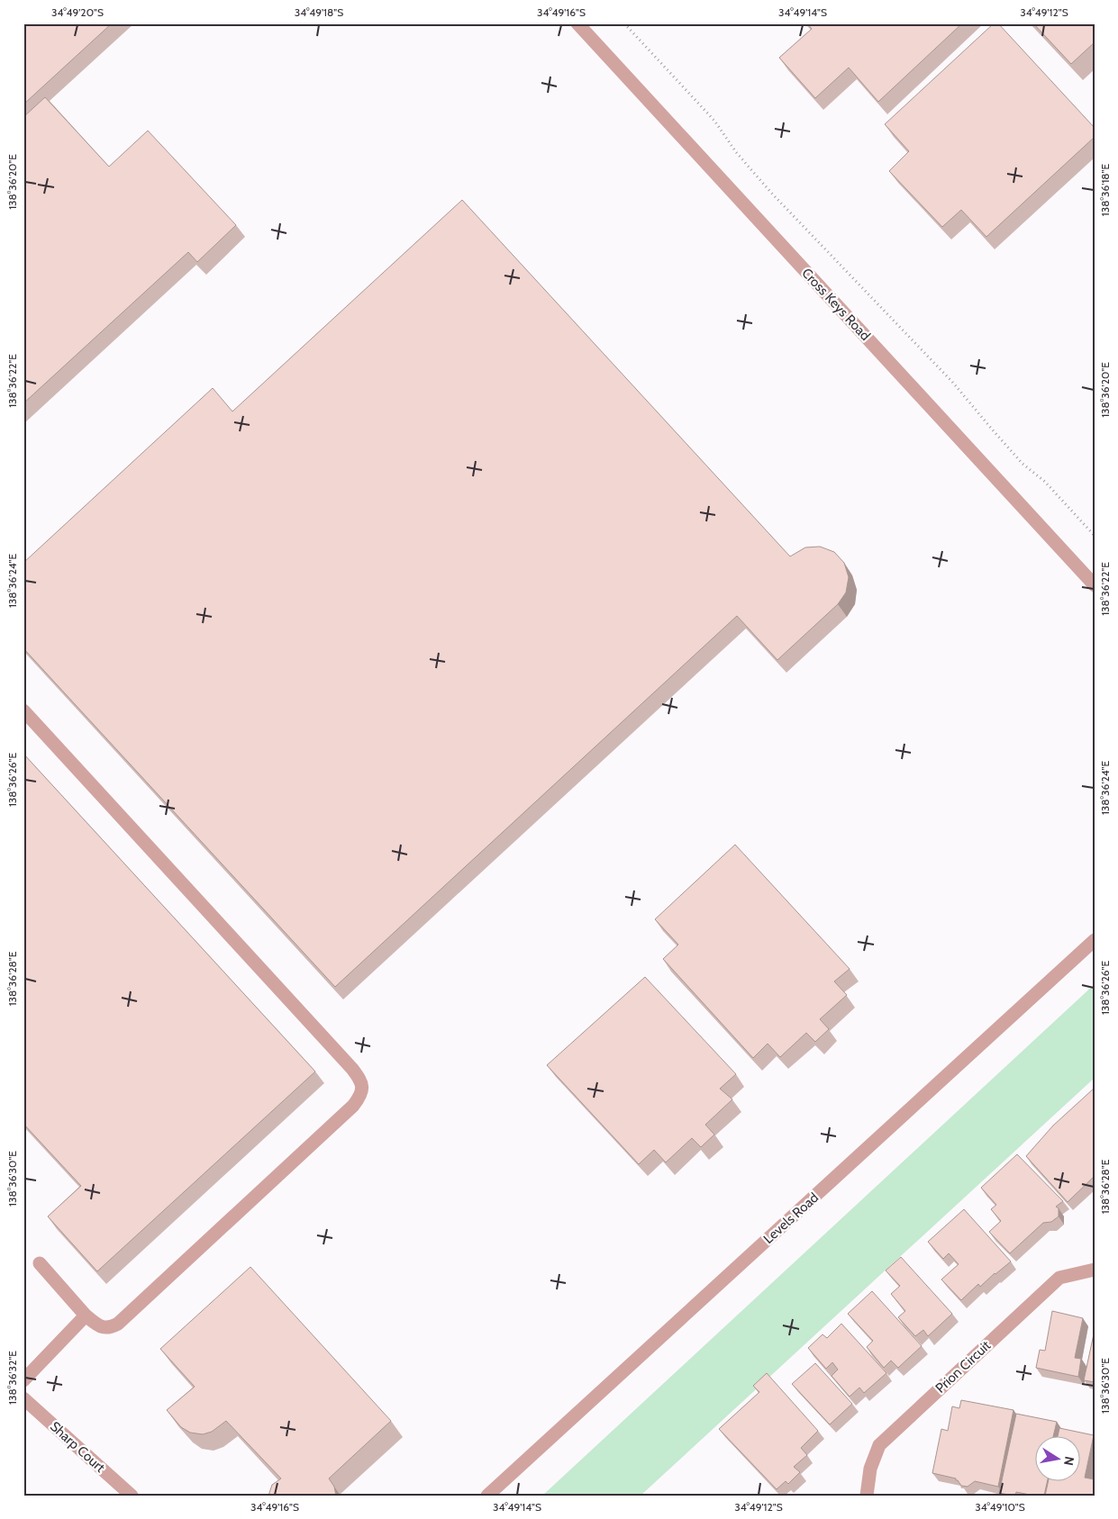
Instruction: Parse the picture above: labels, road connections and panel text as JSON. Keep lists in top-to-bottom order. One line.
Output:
{"streets":{"street":["Cross Keys Road","Levels Road","Prion Circuit","Sharp Court"]},"north":"right","coordinates":["34°49'20\"S","34°49'18\"S","34°49'16\"S","34°49'14\"S","34°49'12\"S","138°36'20\"E","138°36'18\"E","138°36'22\"E","138°36'24\"E","138°36'26\"E","138°36'28\"E","138°36'30\"E","138°36'32\"E","34°49'10\"S"]}
